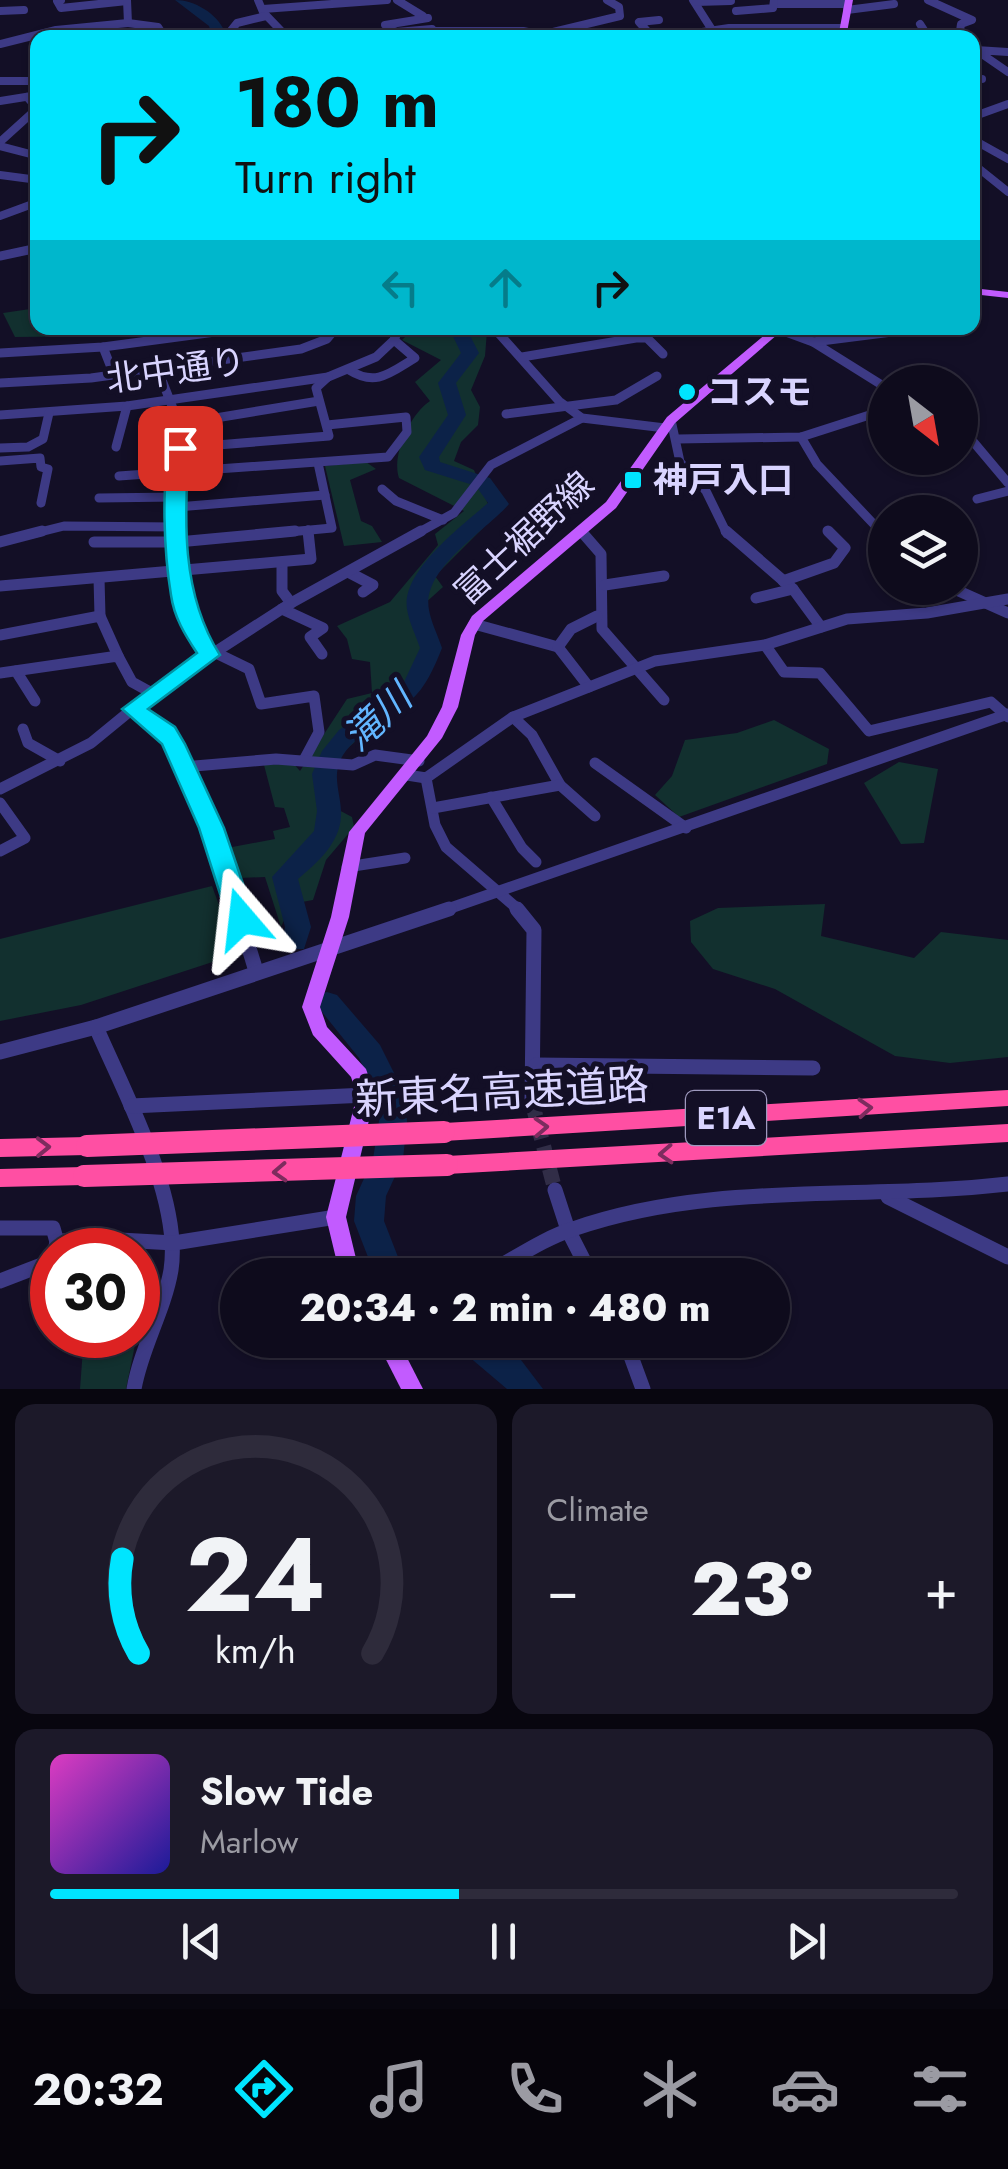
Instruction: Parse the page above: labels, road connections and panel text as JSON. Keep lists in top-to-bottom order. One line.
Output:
{"streets":{"highway":["新東名高速道路","E1A"],"main road":["富士裾野線"],"street":["北中通り"]},"water":["滝川"],"places":{"other":["コスモ"],"transit":["神戸入口"]},"north":"bottom right","page":{"turn":["180 m","Turn right"],"limit":"30","trip":"20:34 · 2 min · 480 m","tile":"Climate","heat":["−","23°","+"],"song":["Slow Tide","Marlow"],"tabs":"20:32","gauge":["24","km/h"]}}
